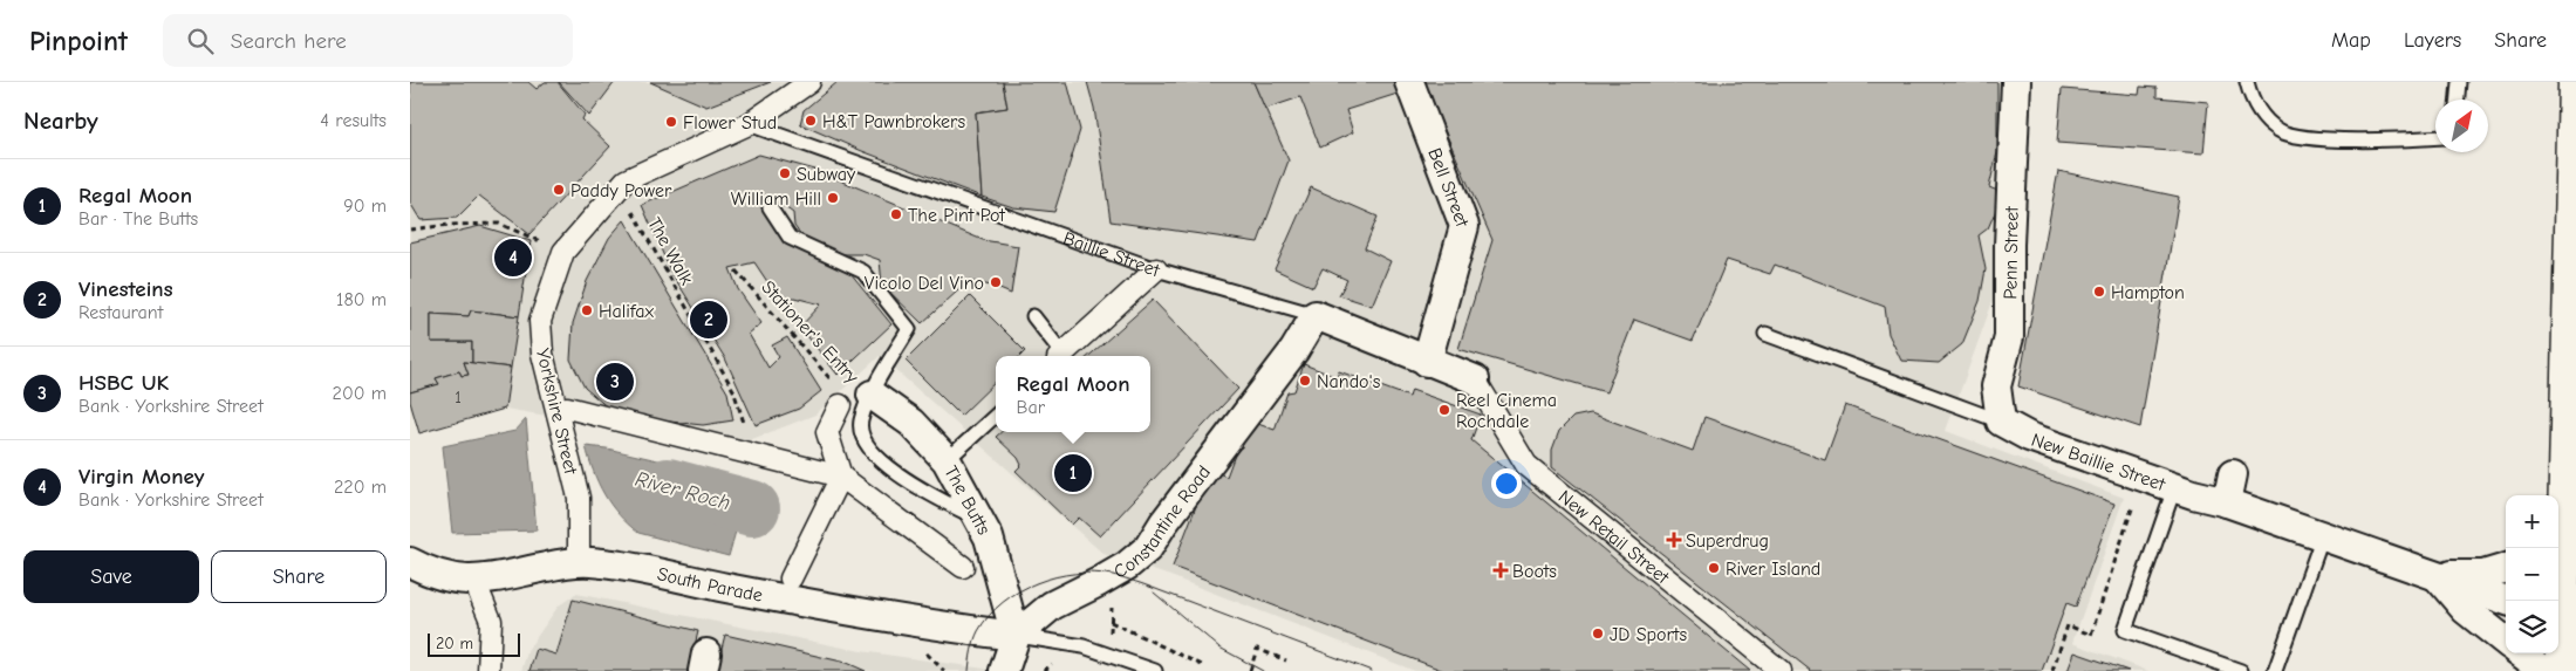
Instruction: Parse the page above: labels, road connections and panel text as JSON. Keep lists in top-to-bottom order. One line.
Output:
{"streets":{"street":["Bell Street","Baillie Street","Penn Street","Yorkshire Street","New Baillie Street","The Butts","Constantine Road","New Retail Street","South Parade"],"path":["The Walk","Stationer's Entry"]},"crossings":[["Bell Street","Baillie Street"],["The Walk","Yorkshire Street"],["Baillie Street","Yorkshire Street"],["Baillie Street","Constantine Road"],["Baillie Street","New Retail Street"],["Penn Street","New Baillie Street"],["Stationer's Entry","The Butts"],["Yorkshire Street","South Parade"],["The Butts","Constantine Road"],["The Butts","South Parade"],["Constantine Road","South Parade"]],"water":["River Roch"],"places":{"other":["H&T Pawnbrokers","Flower Stud","Subway","Paddy Power","William Hill","The Pint Pot","Vicolo Del Vino","Hampton","Halifax","Nando's","Reel Cinema Rochdale","River Island","JD Sports"],"health":["Superdrug","Boots"]},"house_numbers":["1"],"scale_bar":"20 m","north":"top right","page":{"header":"Pinpoint","search":"Search here","nav":["Map","Layers","Share"],"heading":["Nearby","4 results"],"list":[{"mark":"1","name":"Regal Moon","note":"Bar · The Butts","value":"90 m"},{"mark":"2","name":"Vinesteins","note":"Restaurant","value":"180 m"},{"mark":"3","name":"HSBC UK","note":"Bank · Yorkshire Street","value":"200 m"},{"mark":"4","name":"Virgin Money","note":"Bank · Yorkshire Street","value":"220 m"}],"pins":["4","2","3","1"],"popup":["Regal Moon","Bar"],"map_buttons":["+","−"],"buttons":["Save","Share"],"scale":"20 m"}}
